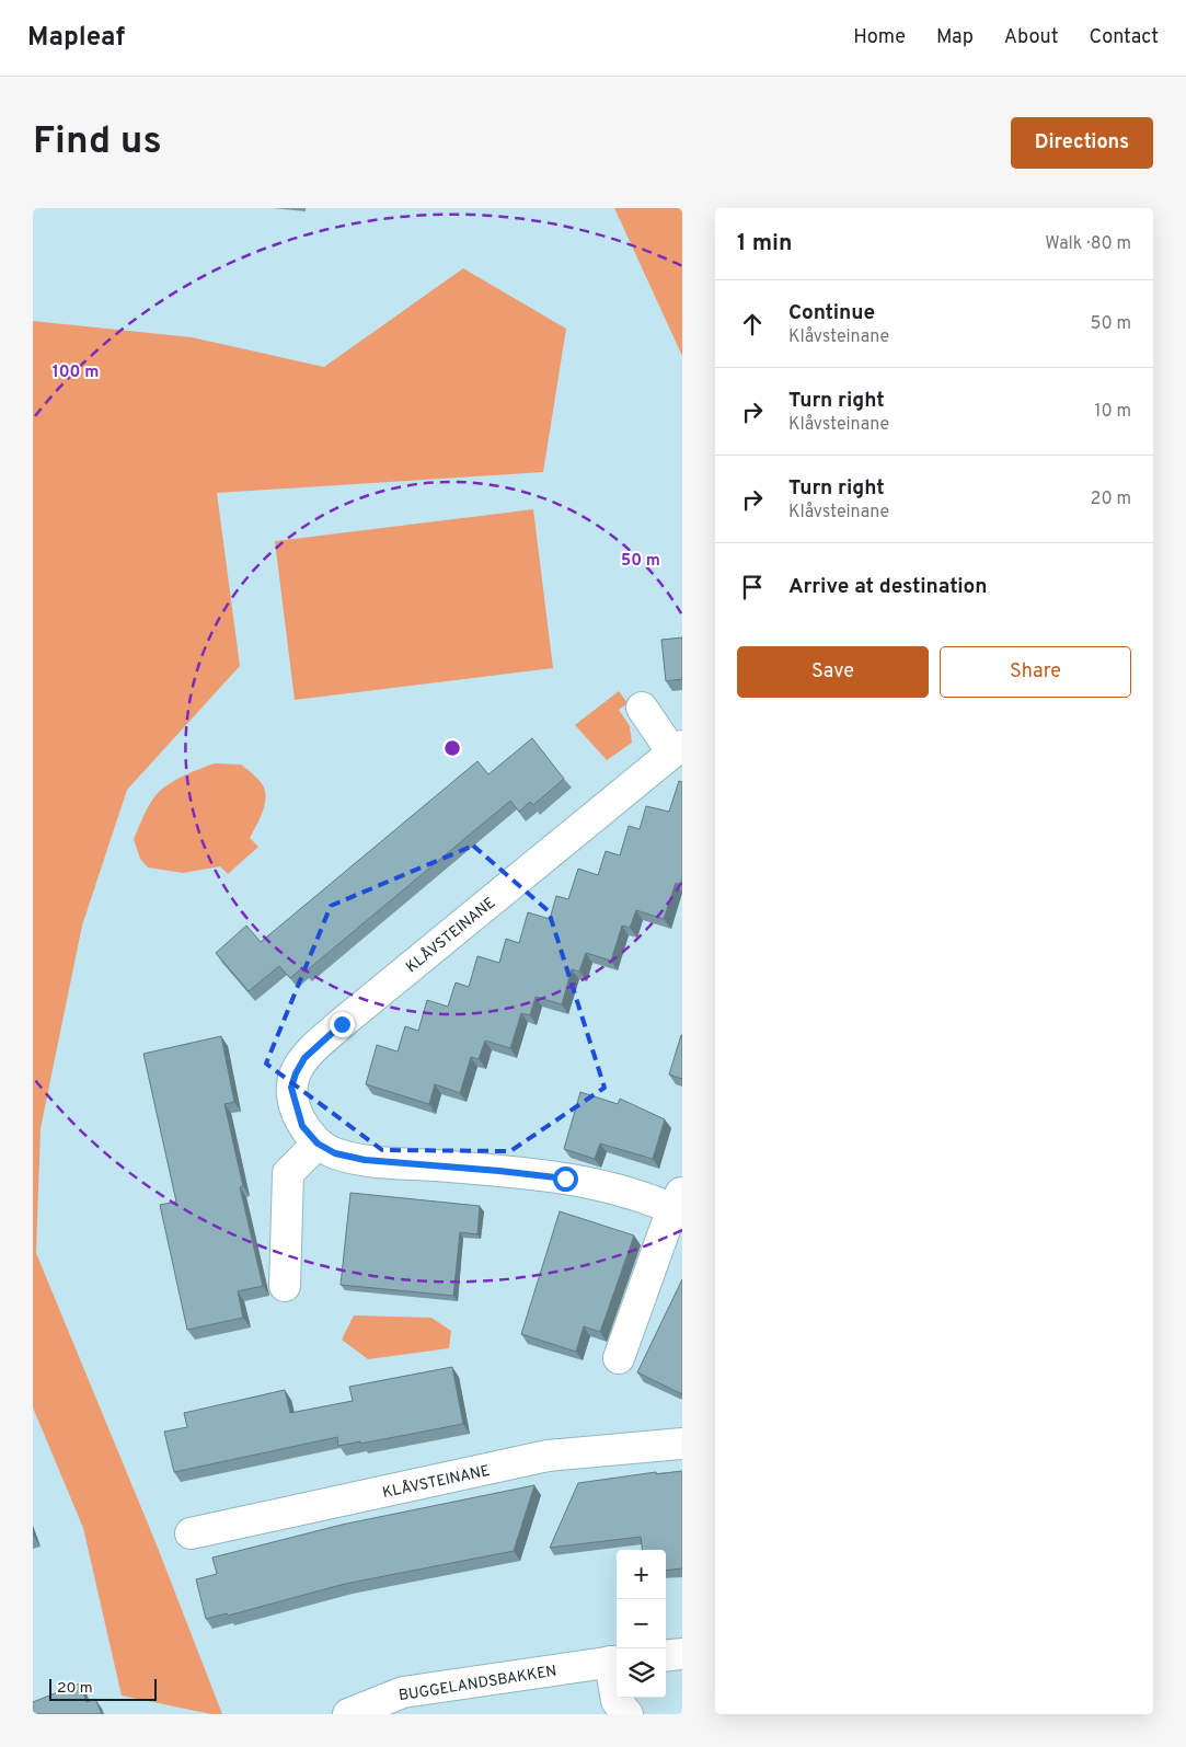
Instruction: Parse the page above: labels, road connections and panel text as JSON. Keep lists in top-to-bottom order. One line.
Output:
{"streets":{"street":["KLÅVSTEINANE","BUGGELANDSBAKKEN"]},"scale_bar":"20 m","page":{"header":"Mapleaf","nav":["Home","Map","About","Contact"],"buttons":["Directions",["Save","Share"]],"title":"Find us","heading":["1 min","Walk · 80 m"],"list":[["Continue","Klåvsteinane","50 m"],["Turn right","Klåvsteinane","10 m"],["Turn right","Klåvsteinane","20 m"],"Arrive at destination"],"map_buttons":["+","−"],"scale":"20 m"},"rings":["100 m","50 m"]}
